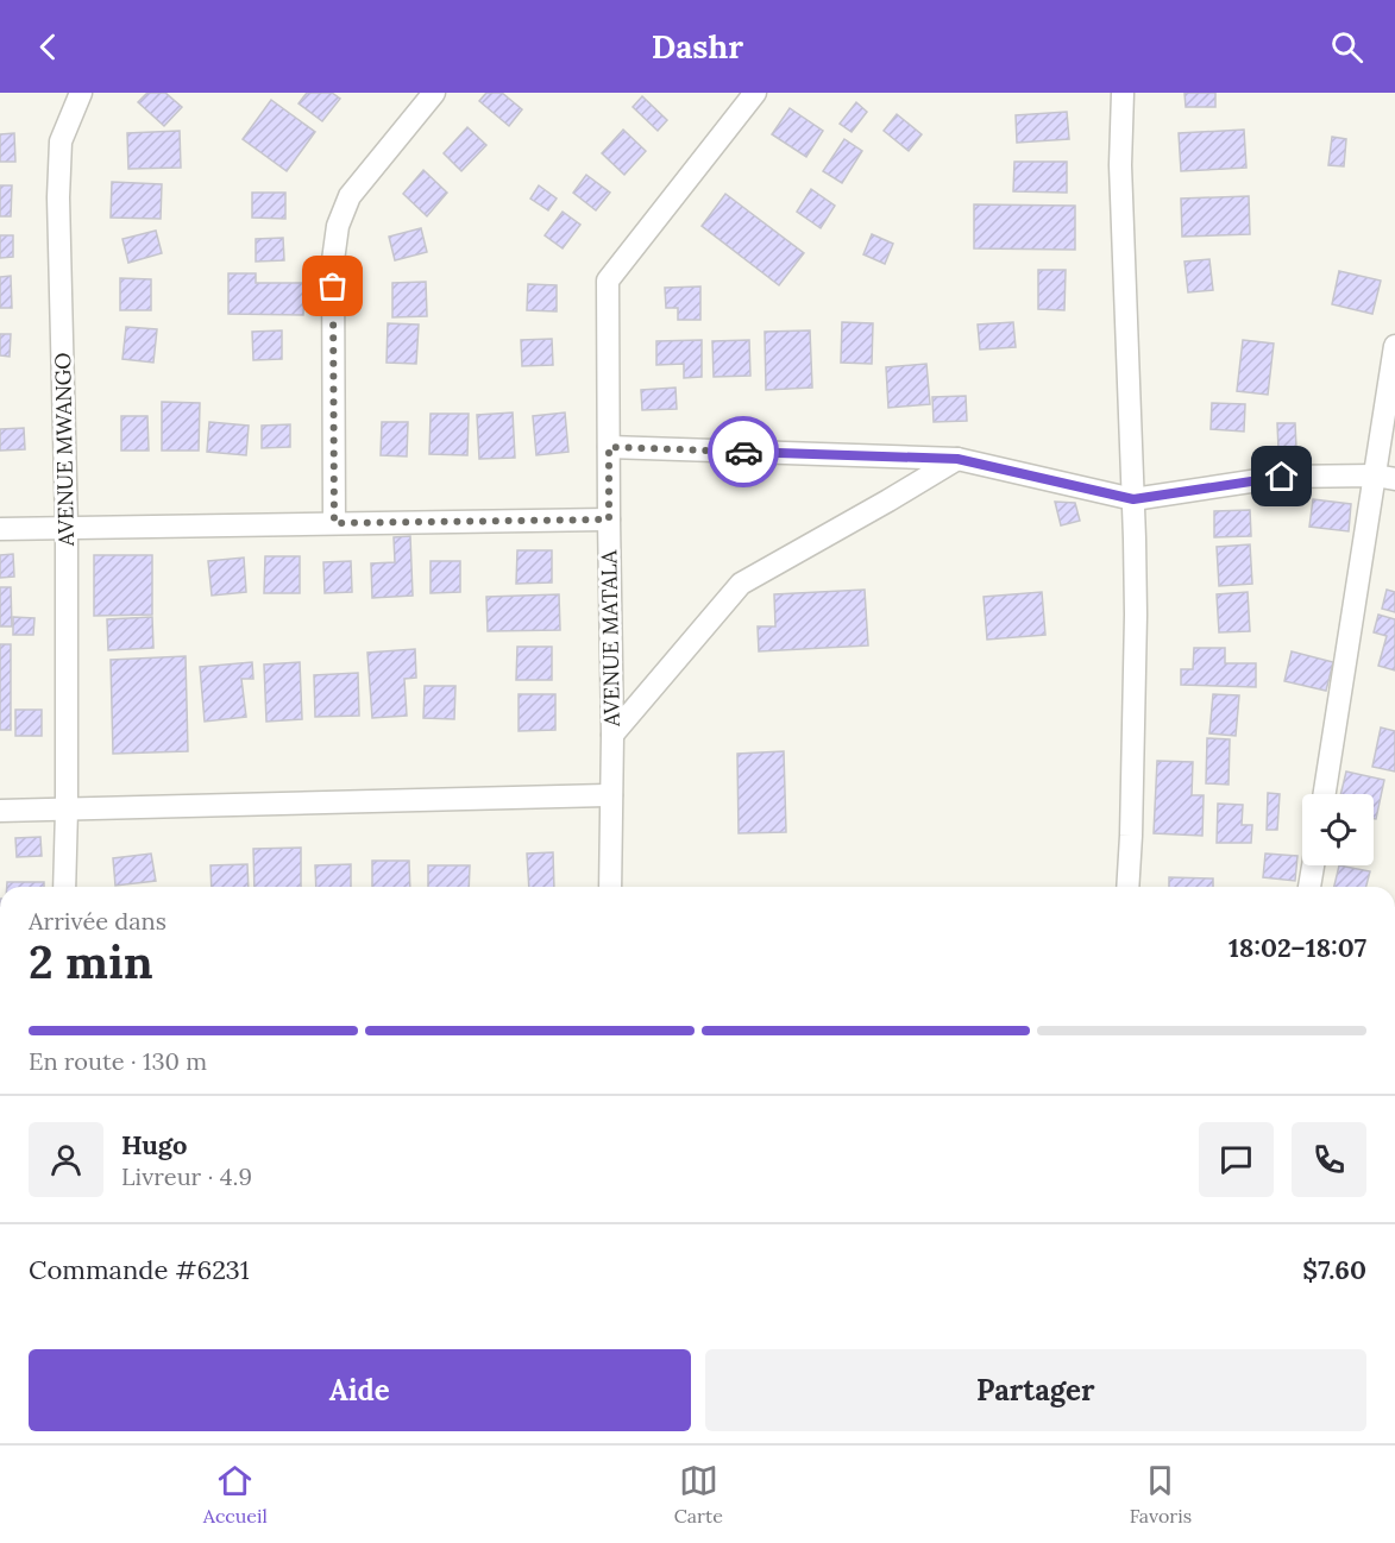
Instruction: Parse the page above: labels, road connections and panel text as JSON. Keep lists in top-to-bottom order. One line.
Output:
{"streets":{"street":["AVENUE MWANGO","AVENUE MATALA"]},"page":{"header":"Dashr","heading":["2 min","Arrivée dans","18:02–18:07"],"panel":["Hugo","Livreur · 4.9","Commande #6231","$7.60"],"bar":"En route · 130 m","buttons":["Aide","Partager"],"tabs":["Accueil","Carte","Favoris"]}}
